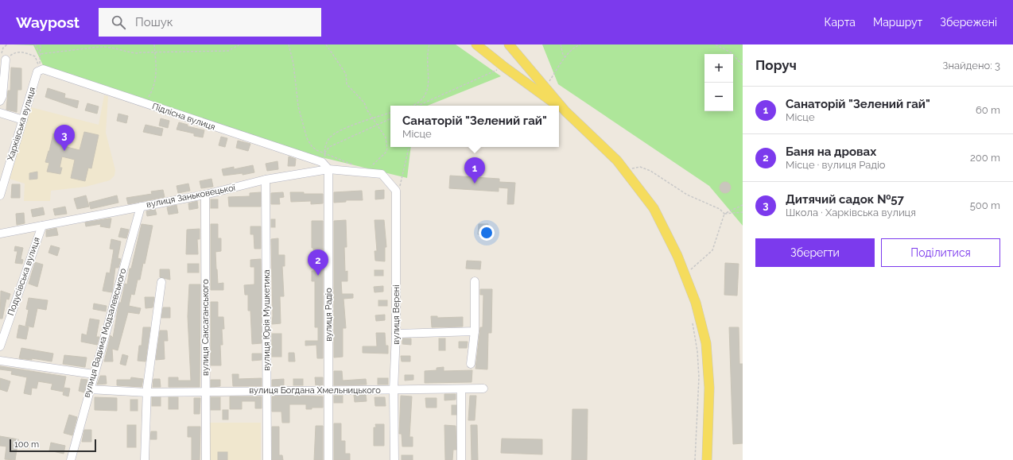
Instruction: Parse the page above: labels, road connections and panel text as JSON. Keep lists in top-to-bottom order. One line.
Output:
{"streets":{"street":["Підлісна вулиця","Харківська вулиця","вулиця Заньковецької","Подусівська вулиця","вулиця Радіо","вулиця Верені","вулиця Юрія Мушкетика","вулиця Саксаганського","вулиця Вадима Модзалевського","вулиця Богдана Хмельницького"]},"crossings":[["Підлісна вулиця","Харківська вулиця"],["Підлісна вулиця","вулиця Заньковецької"],["Підлісна вулиця","вулиця Радіо"],["вулиця Заньковецької","Подусівська вулиця"],["вулиця Заньковецької","вулиця Радіо"],["вулиця Заньковецької","вулиця Верені"],["вулиця Заньковецької","вулиця Юрія Мушкетика"],["вулиця Заньковецької","вулиця Саксаганського"],["вулиця Заньковецької","вулиця Вадима Модзалевського"],["вулиця Радіо","вулиця Богдана Хмельницького"],["вулиця Верені","вулиця Богдана Хмельницького"],["вулиця Юрія Мушкетика","вулиця Богдана Хмельницького"],["вулиця Саксаганського","вулиця Богдана Хмельницького"],["вулиця Вадима Модзалевського","вулиця Богдана Хмельницького"]],"scale_bar":"100 m","page":{"header":"Waypost","search":"Пошук","nav":["Карта","Маршрут","Збережені"],"heading":["Поруч","Знайдено: 3"],"map_buttons":["+","−"],"list":[{"mark":"1","name":"Санаторій \"Зелений гай\"","note":"Місце","value":"60 m"},{"mark":"2","name":"Баня на дровах","note":"Місце · вулиця Радіо","value":"200 m"},{"mark":"3","name":"Дитячий садок №57","note":"Школа · Харківська вулиця","value":"500 m"}],"popup":["Санаторій \"Зелений гай\"","Місце"],"pins":["3","1","2"],"buttons":["Зберегти","Поділитися"],"scale":"100 m"}}
